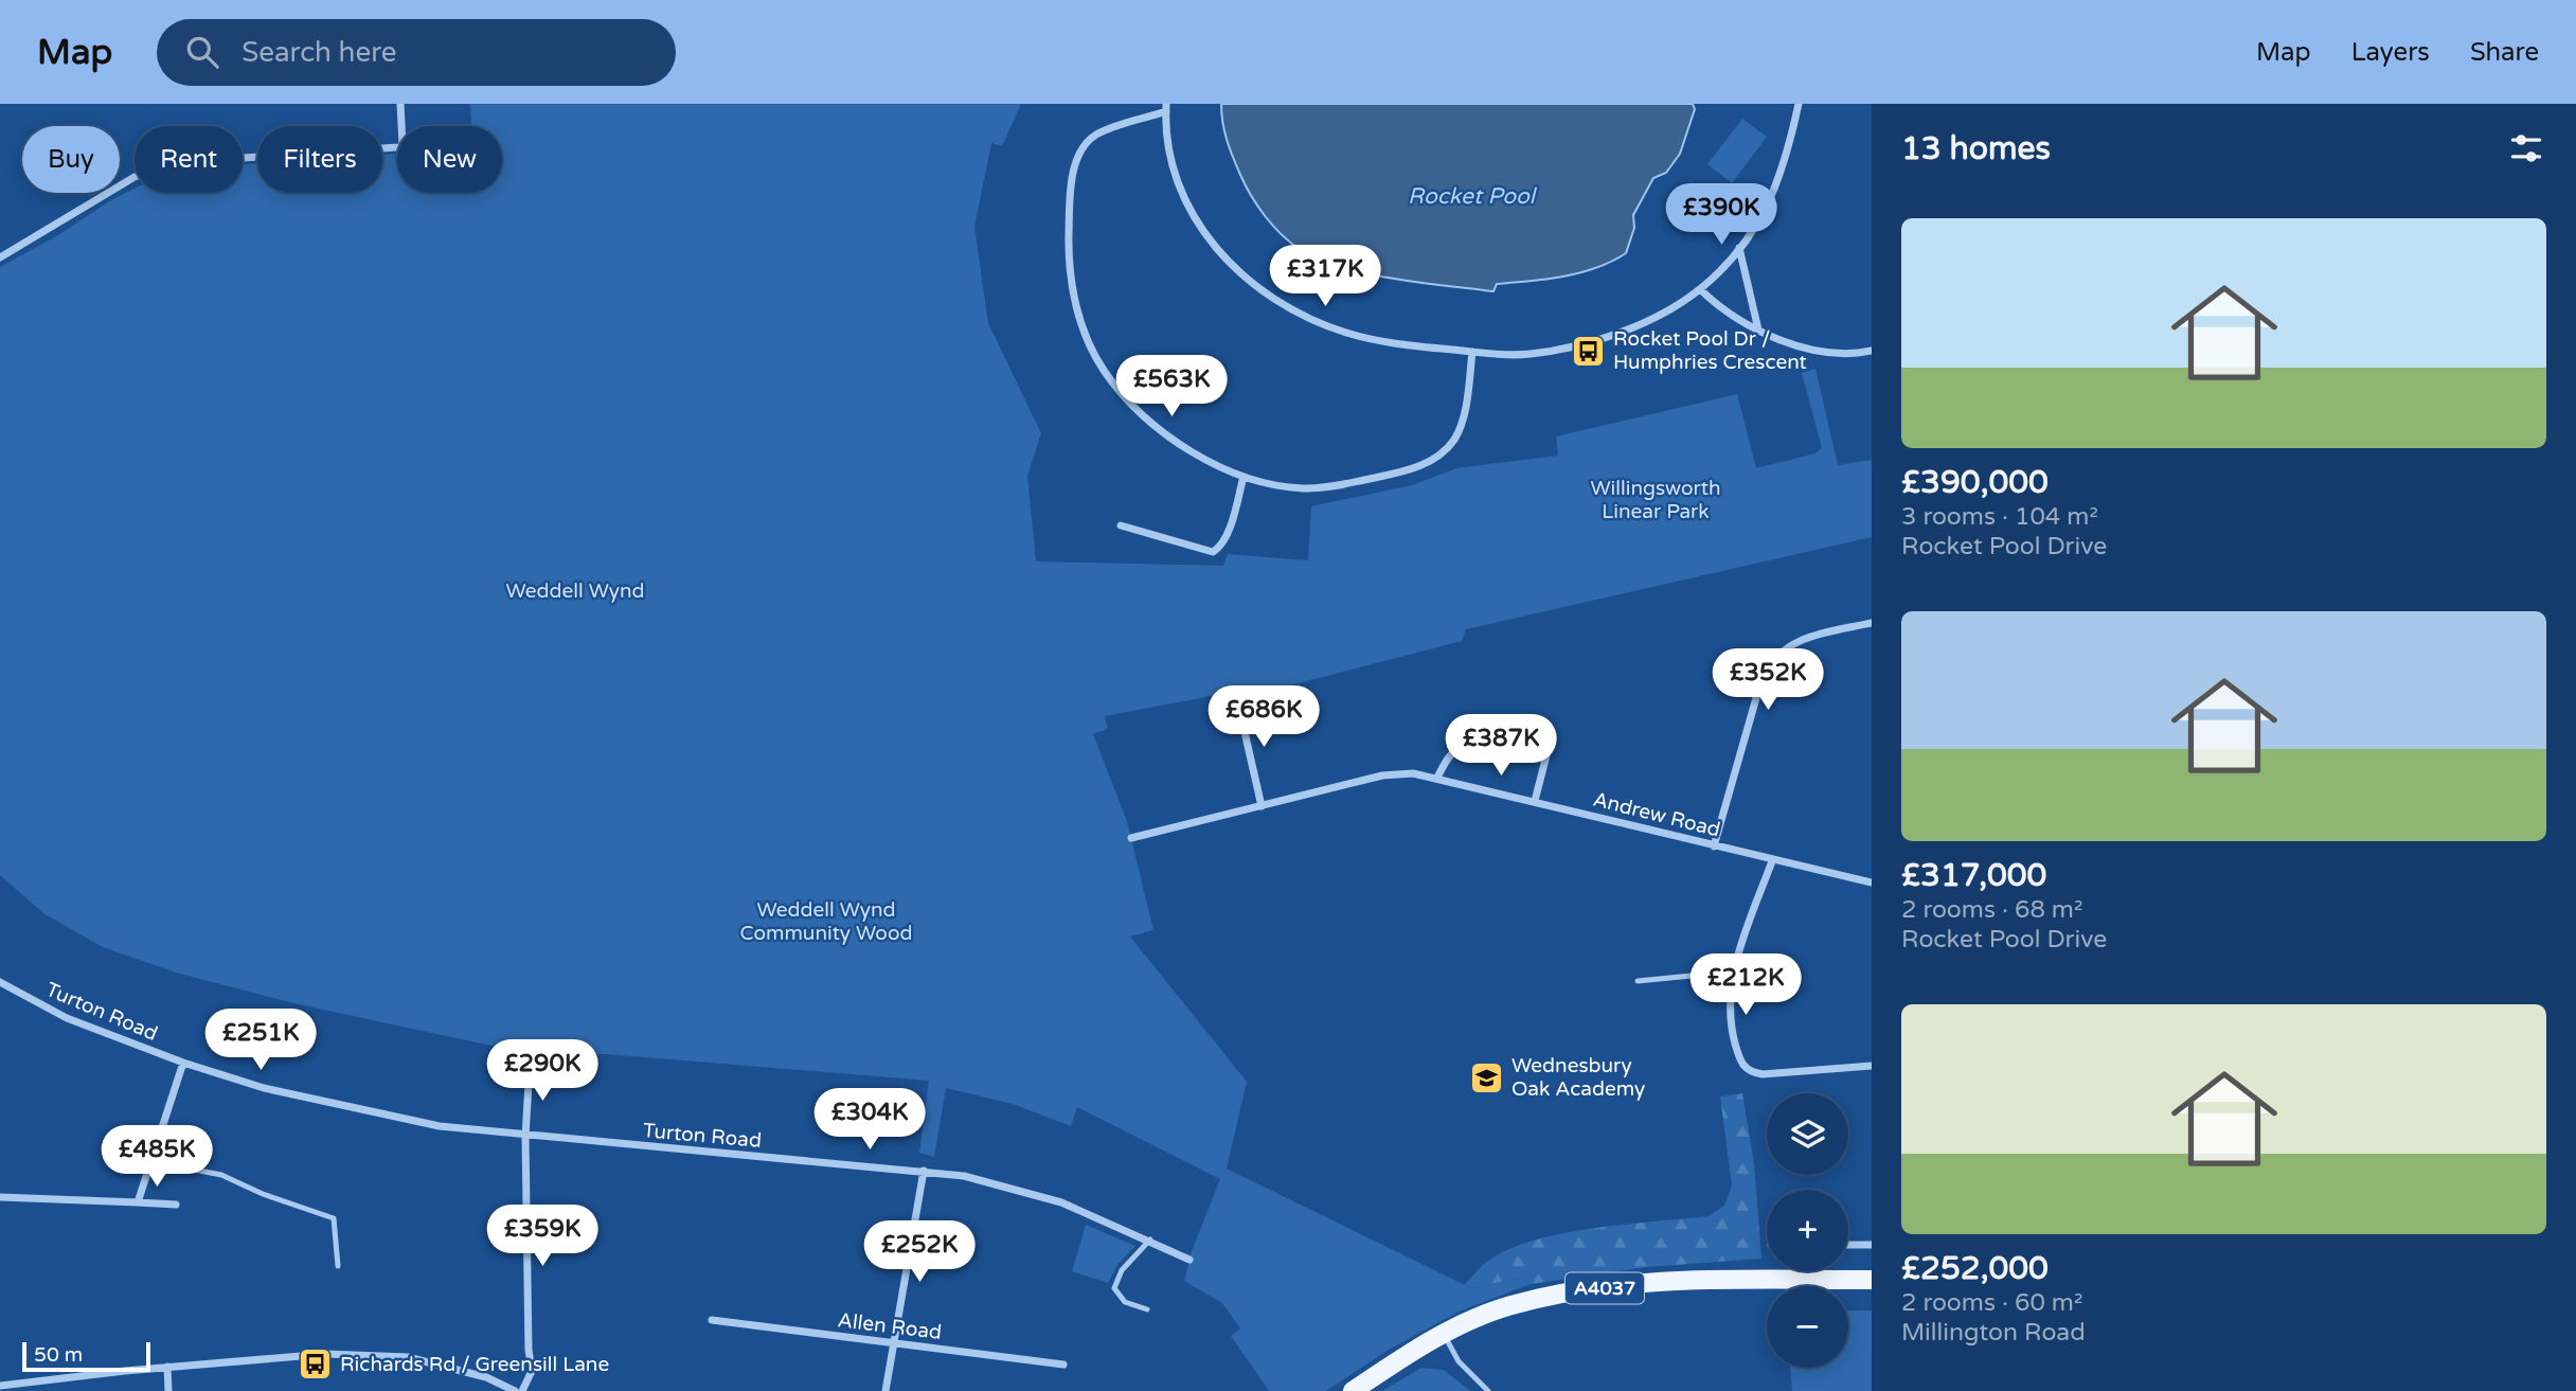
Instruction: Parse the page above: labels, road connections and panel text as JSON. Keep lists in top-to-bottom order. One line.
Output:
{"streets":{"main road":["A4037"],"street":["Andrew Road","Turton Road","Allen Road"]},"water":["Rocket Pool"],"parks":["Willingsworth Linear Park","Weddell Wynd","Weddell Wynd Community Wood"],"places":{"bus stop":["Rocket Pool Dr / Humphries Crescent","Richards Rd / Greensill Lane"],"school or university":["Wednesbury Oak Academy"]},"scale_bar":"50 m","page":{"header":"Map","search":"Search here","nav":["Map","Layers","Share"],"heading":"13 homes","chip":["Buy","Rent","Filters","New"],"price":["£390K","£317K","£563K","£352K","£686K","£387K","£212K","£251K","£290K","£304K","£485K","£359K","£252K"],"list":[{"name":"£390,000","note":"3 rooms · 104 m² · Rocket Pool Drive"},{"name":"£317,000","note":"2 rooms · 68 m² · Rocket Pool Drive"},{"name":"£252,000","note":"2 rooms · 60 m² · Millington Road"}],"map_buttons":["+","−"],"scale":"50 m"}}
